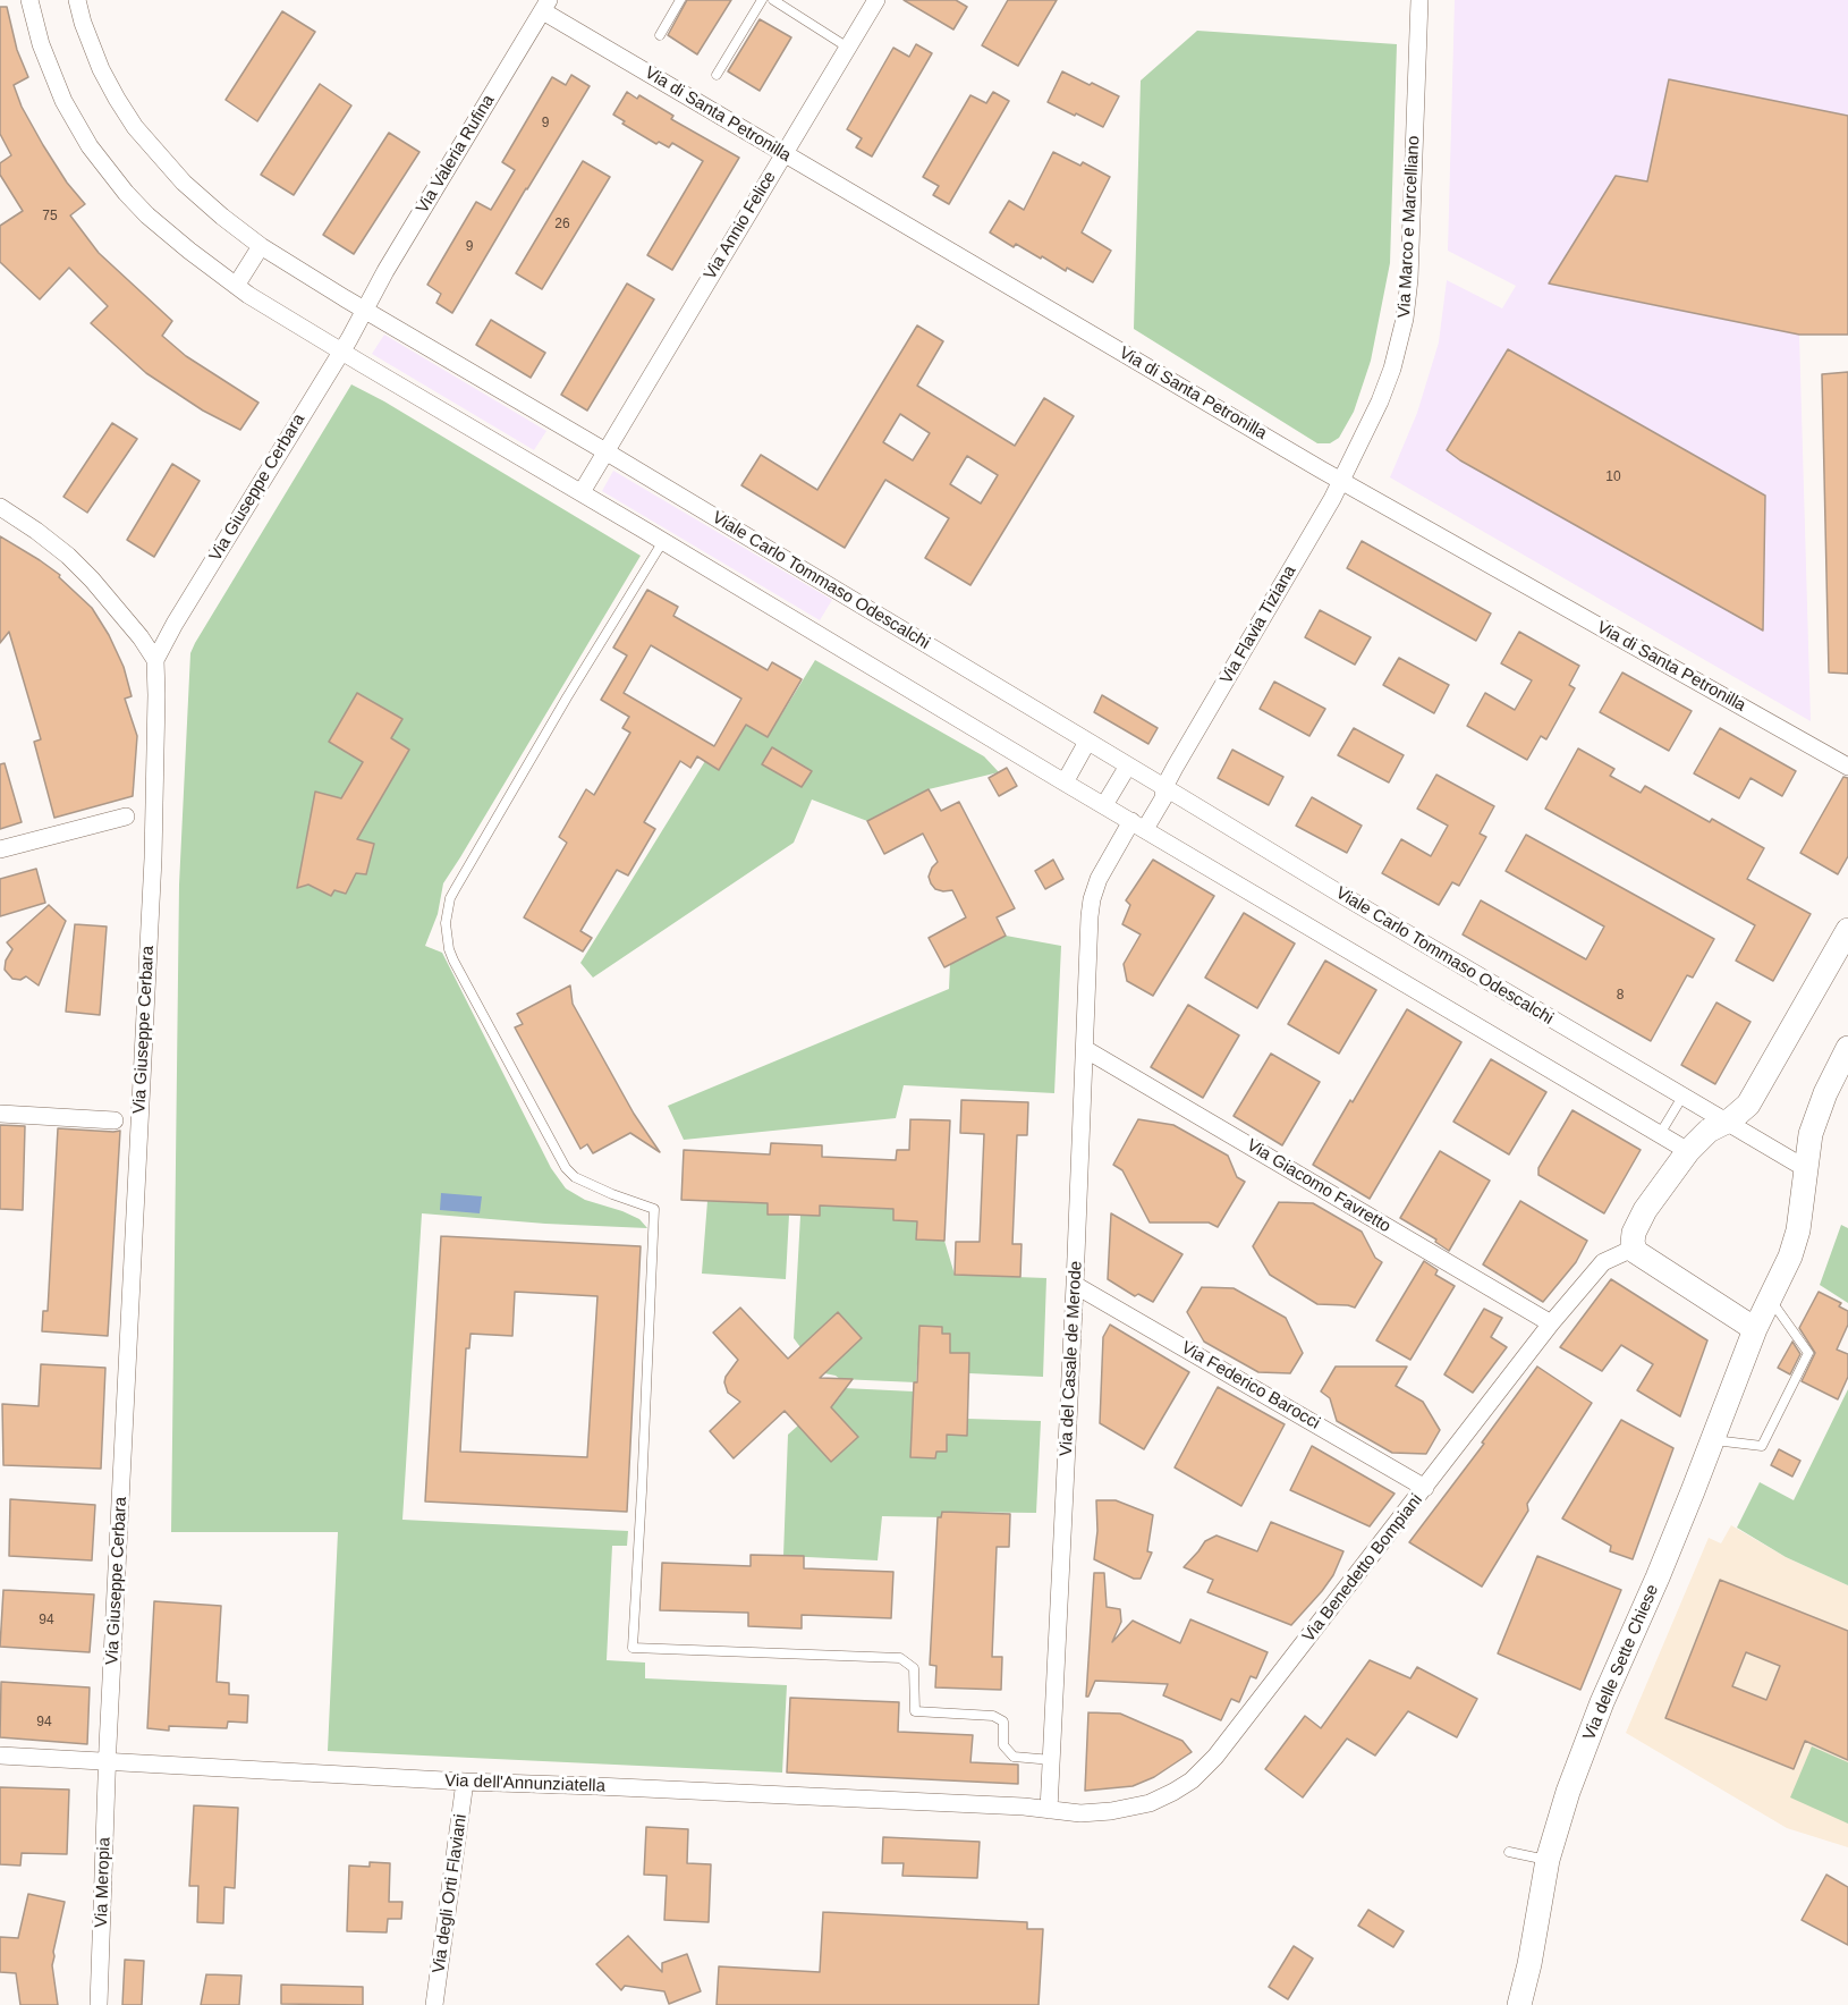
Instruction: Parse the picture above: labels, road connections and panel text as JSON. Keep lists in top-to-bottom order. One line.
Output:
{"streets":{"main road":["Via delle Sette Chiese"],"street":["Via di Santa Petronilla","Via Valeria Rufina","Via Annio Felice","Via Marco e Marcelliano","Via Giuseppe Cerbara","Viale Carlo Tommaso Odescalchi","Via Flavia Tiziana","Via Giacomo Favretto","Via del Casale de Merode","Via Federico Barocci","Via Benedetto Bompiani","Via dell'Annunziatella","Via Meropia","Via degli Orti Flaviani"]},"crossings":[["Via di Santa Petronilla","Via Valeria Rufina"],["Via di Santa Petronilla","Via Annio Felice"],["Via di Santa Petronilla","Via Marco e Marcelliano"],["Via di Santa Petronilla","Via Flavia Tiziana"],["Via Valeria Rufina","Viale Carlo Tommaso Odescalchi"],["Via Annio Felice","Viale Carlo Tommaso Odescalchi"],["Via Marco e Marcelliano","Via Flavia Tiziana"],["Via Giuseppe Cerbara","Via dell'Annunziatella"],["Via Giuseppe Cerbara","Via Meropia"],["Viale Carlo Tommaso Odescalchi","Via Flavia Tiziana"],["Viale Carlo Tommaso Odescalchi","Via delle Sette Chiese"],["Via Flavia Tiziana","Via del Casale de Merode"],["Via Giacomo Favretto","Via del Casale de Merode"],["Via Giacomo Favretto","Via Benedetto Bompiani"],["Via del Casale de Merode","Via Federico Barocci"],["Via del Casale de Merode","Via Benedetto Bompiani"],["Via del Casale de Merode","Via dell'Annunziatella"],["Via Federico Barocci","Via Benedetto Bompiani"],["Via Benedetto Bompiani","Via dell'Annunziatella"],["Via dell'Annunziatella","Via Meropia"],["Via dell'Annunziatella","Via degli Orti Flaviani"]],"house_numbers":["9","75","26","9","10","8","94","94"]}
